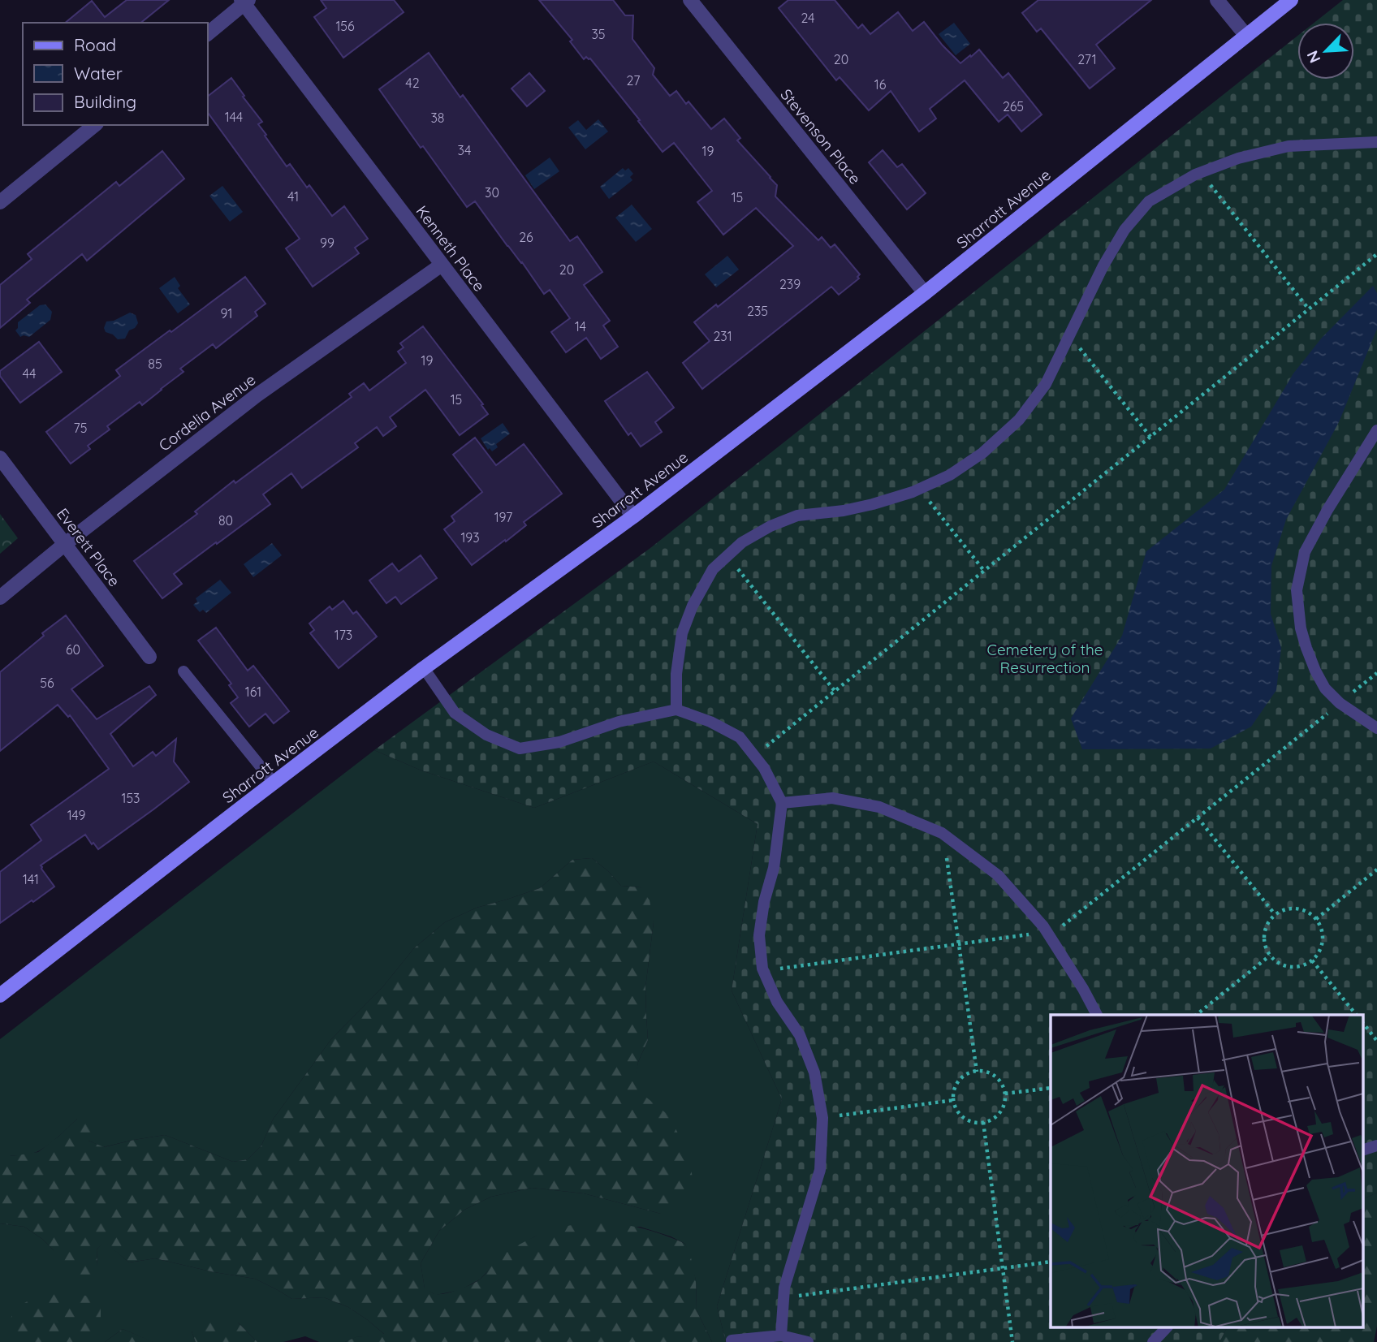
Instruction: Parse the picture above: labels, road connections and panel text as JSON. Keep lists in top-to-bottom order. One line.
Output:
{"streets":{"street":["Stevenson Place","Sharrott Avenue","Kenneth Place","Cordelia Avenue","Everett Place"]},"crossings":[["Stevenson Place","Sharrott Avenue"],["Sharrott Avenue","Kenneth Place"],["Kenneth Place","Cordelia Avenue"],["Cordelia Avenue","Everett Place"]],"parks":["Cemetery of the Resurrection"],"house_numbers":["24","156","35","20","271","27","42","16","265","144","38","34","19","30","41","15","26","99","20","239","235","91","14","231","19","85","44","15","75","197","80","193","173","60","56","161","153","149","141"],"legend":["Road","Water","Building"],"north":"bottom left"}
